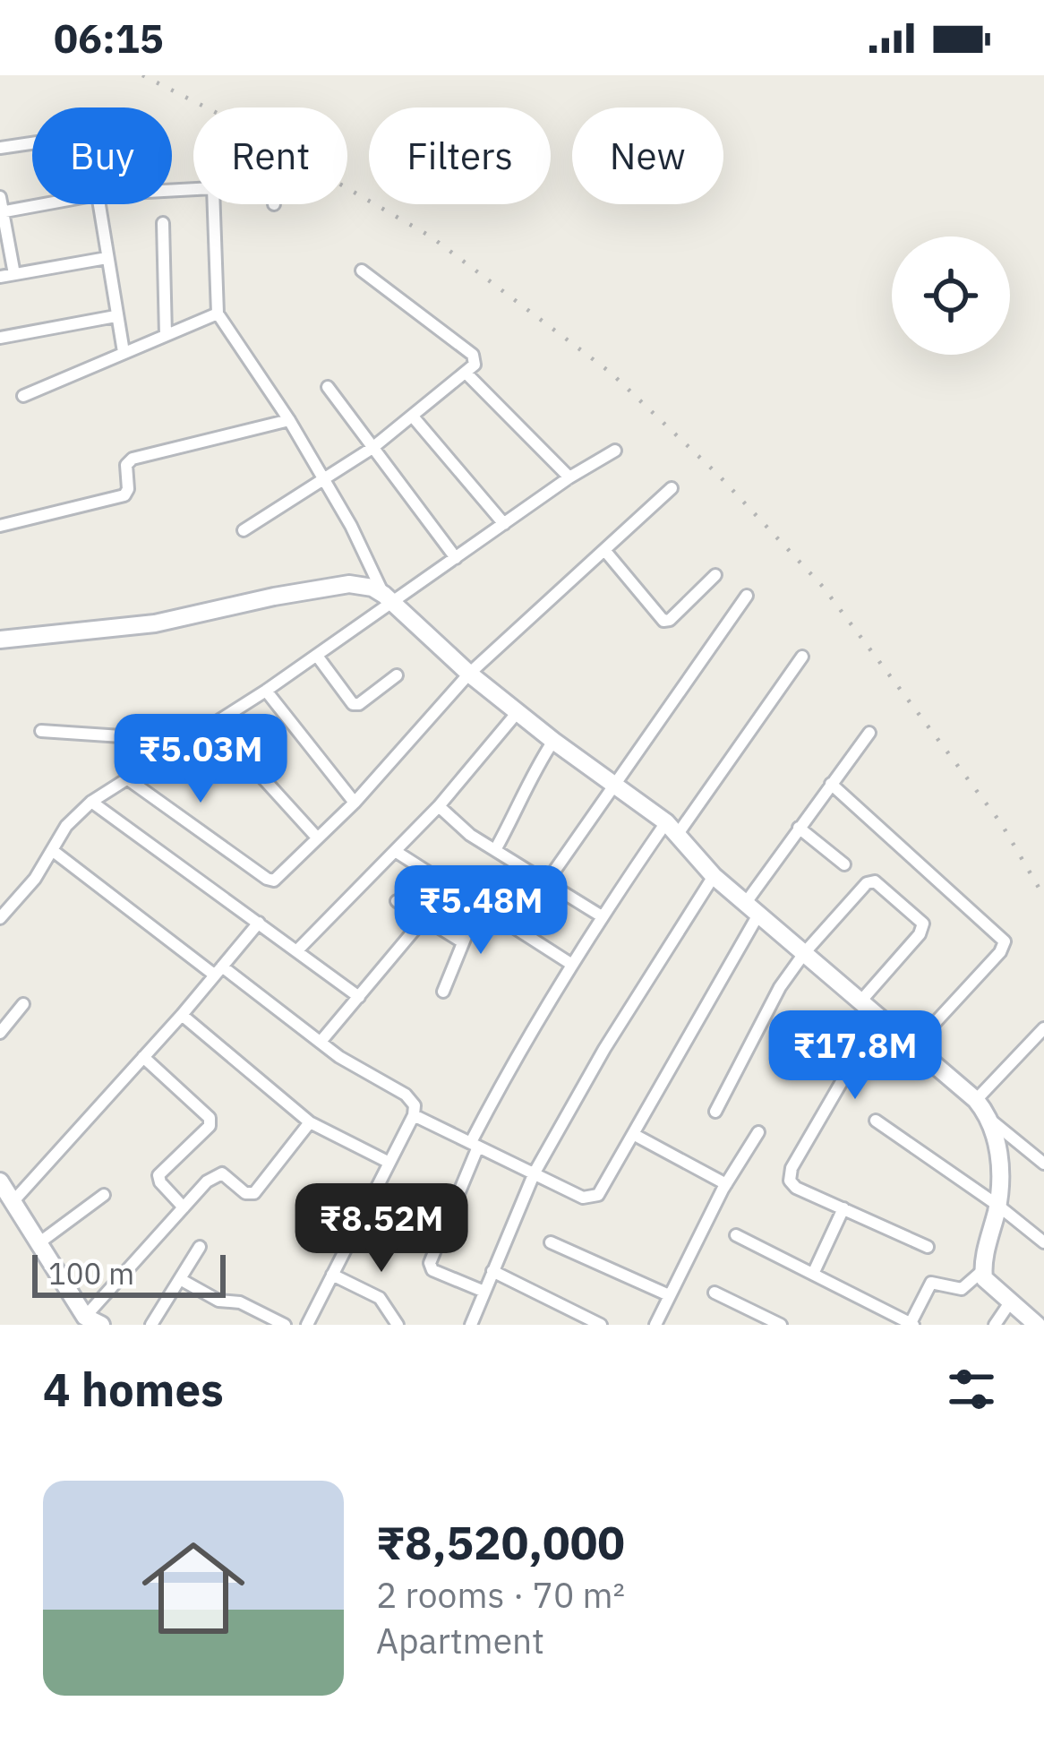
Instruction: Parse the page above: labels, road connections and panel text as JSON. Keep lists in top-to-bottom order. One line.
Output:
{"scale_bar":"100 m","page":{"status":"06:15","chip":["Buy","Rent","Filters","New"],"price":["₹5.03M","₹5.48M","₹17.8M","₹8.52M"],"scale":"100 m","heading":"4 homes","list":[{"name":"₹8,520,000","note":"2 rooms · 70 m² · Apartment"}]}}
